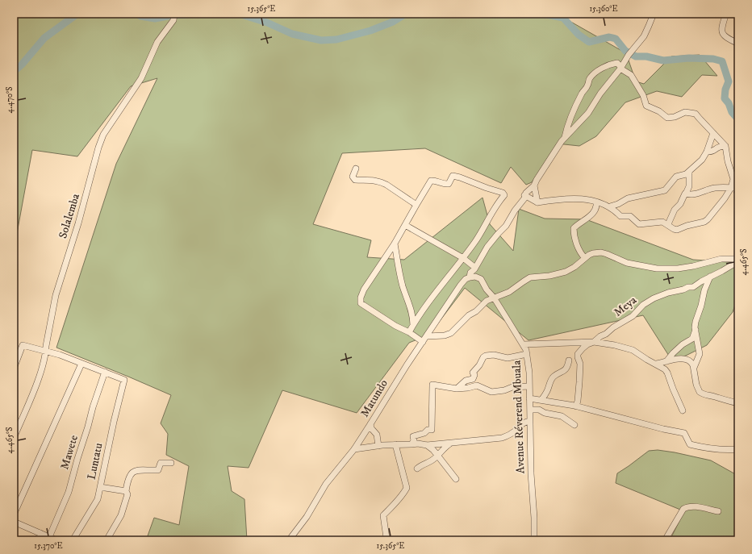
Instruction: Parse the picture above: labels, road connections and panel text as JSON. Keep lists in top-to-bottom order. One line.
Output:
{"streets":{"street":["Solalemba","Meya","Matundo","Avenue Réverend Mbuala","Mawete","Luntatu"]},"crossings":[["Matundo","Avenue Réverend Mbuala"],["Mawete","Luntatu"]],"coordinates":["15.365°E","15.360°E","4.470°S","4.465°S","15.370°E"]}
